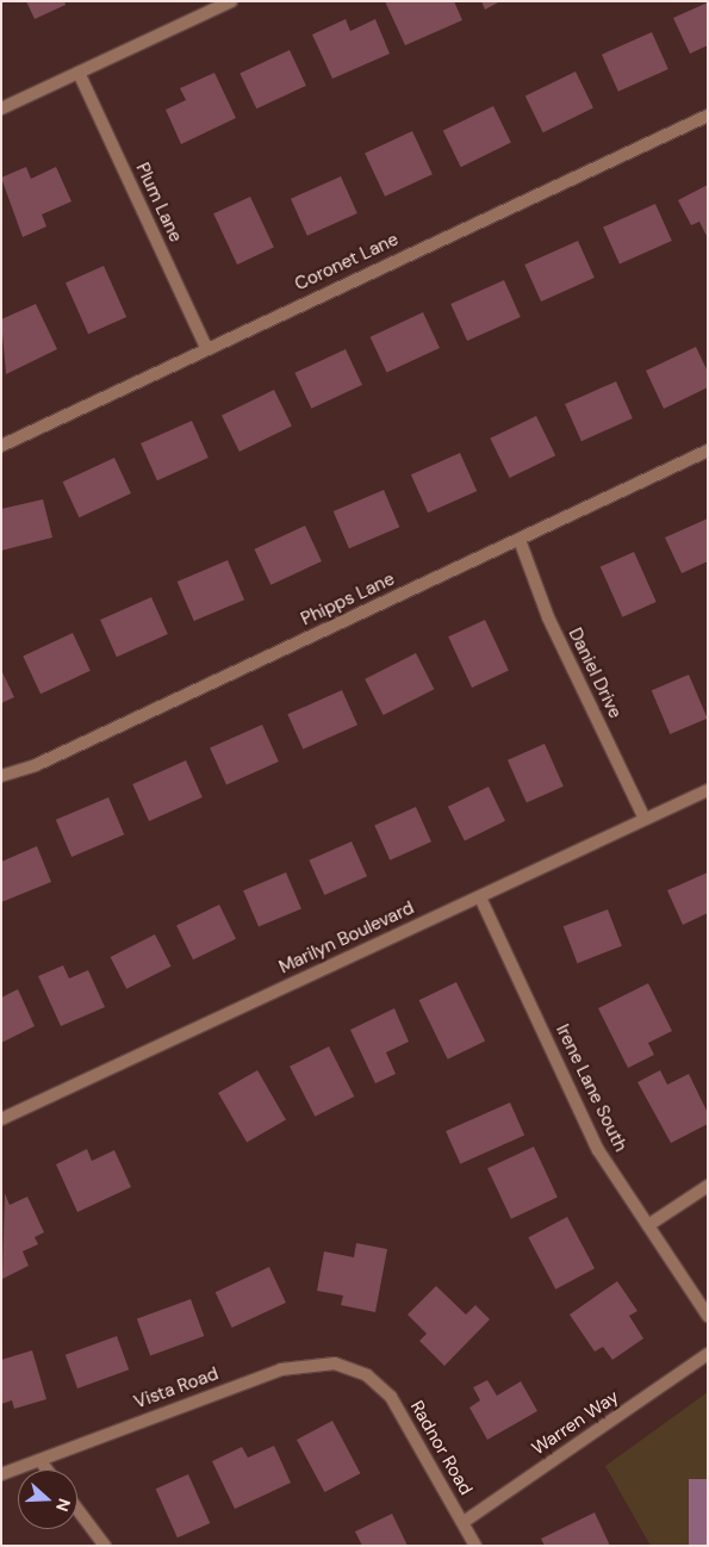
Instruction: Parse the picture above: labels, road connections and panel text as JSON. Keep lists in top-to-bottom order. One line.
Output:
{"streets":{"street":["Plum Lane","Coronet Lane","Phipps Lane","Daniel Drive","Marilyn Boulevard","Irene Lane South","Vista Road","Warren Way","Radnor Road"]},"crossings":[["Plum Lane","Coronet Lane"],["Phipps Lane","Daniel Drive"],["Daniel Drive","Marilyn Boulevard"],["Marilyn Boulevard","Irene Lane South"],["Vista Road","Radnor Road"],["Warren Way","Radnor Road"]],"north":"right"}
